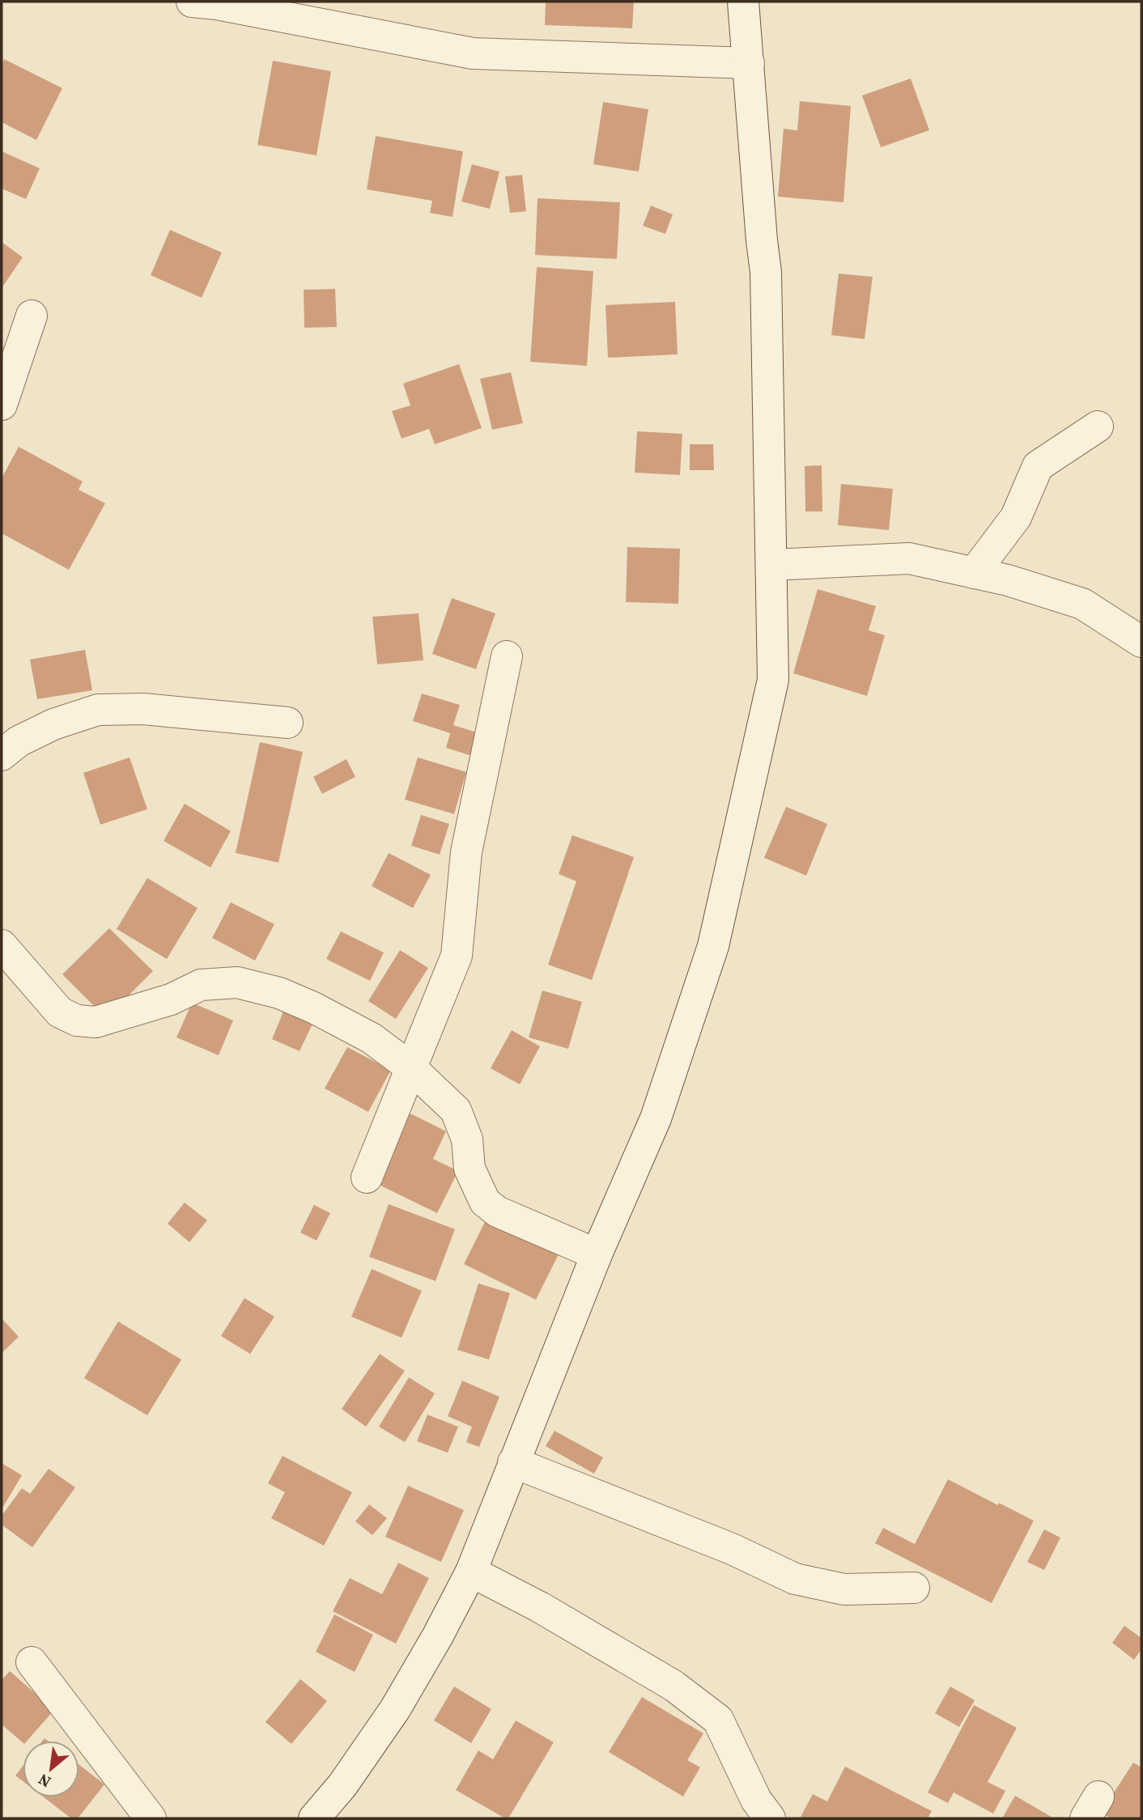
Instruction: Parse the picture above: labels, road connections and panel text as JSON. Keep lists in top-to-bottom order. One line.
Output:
{"north":"bottom left"}
